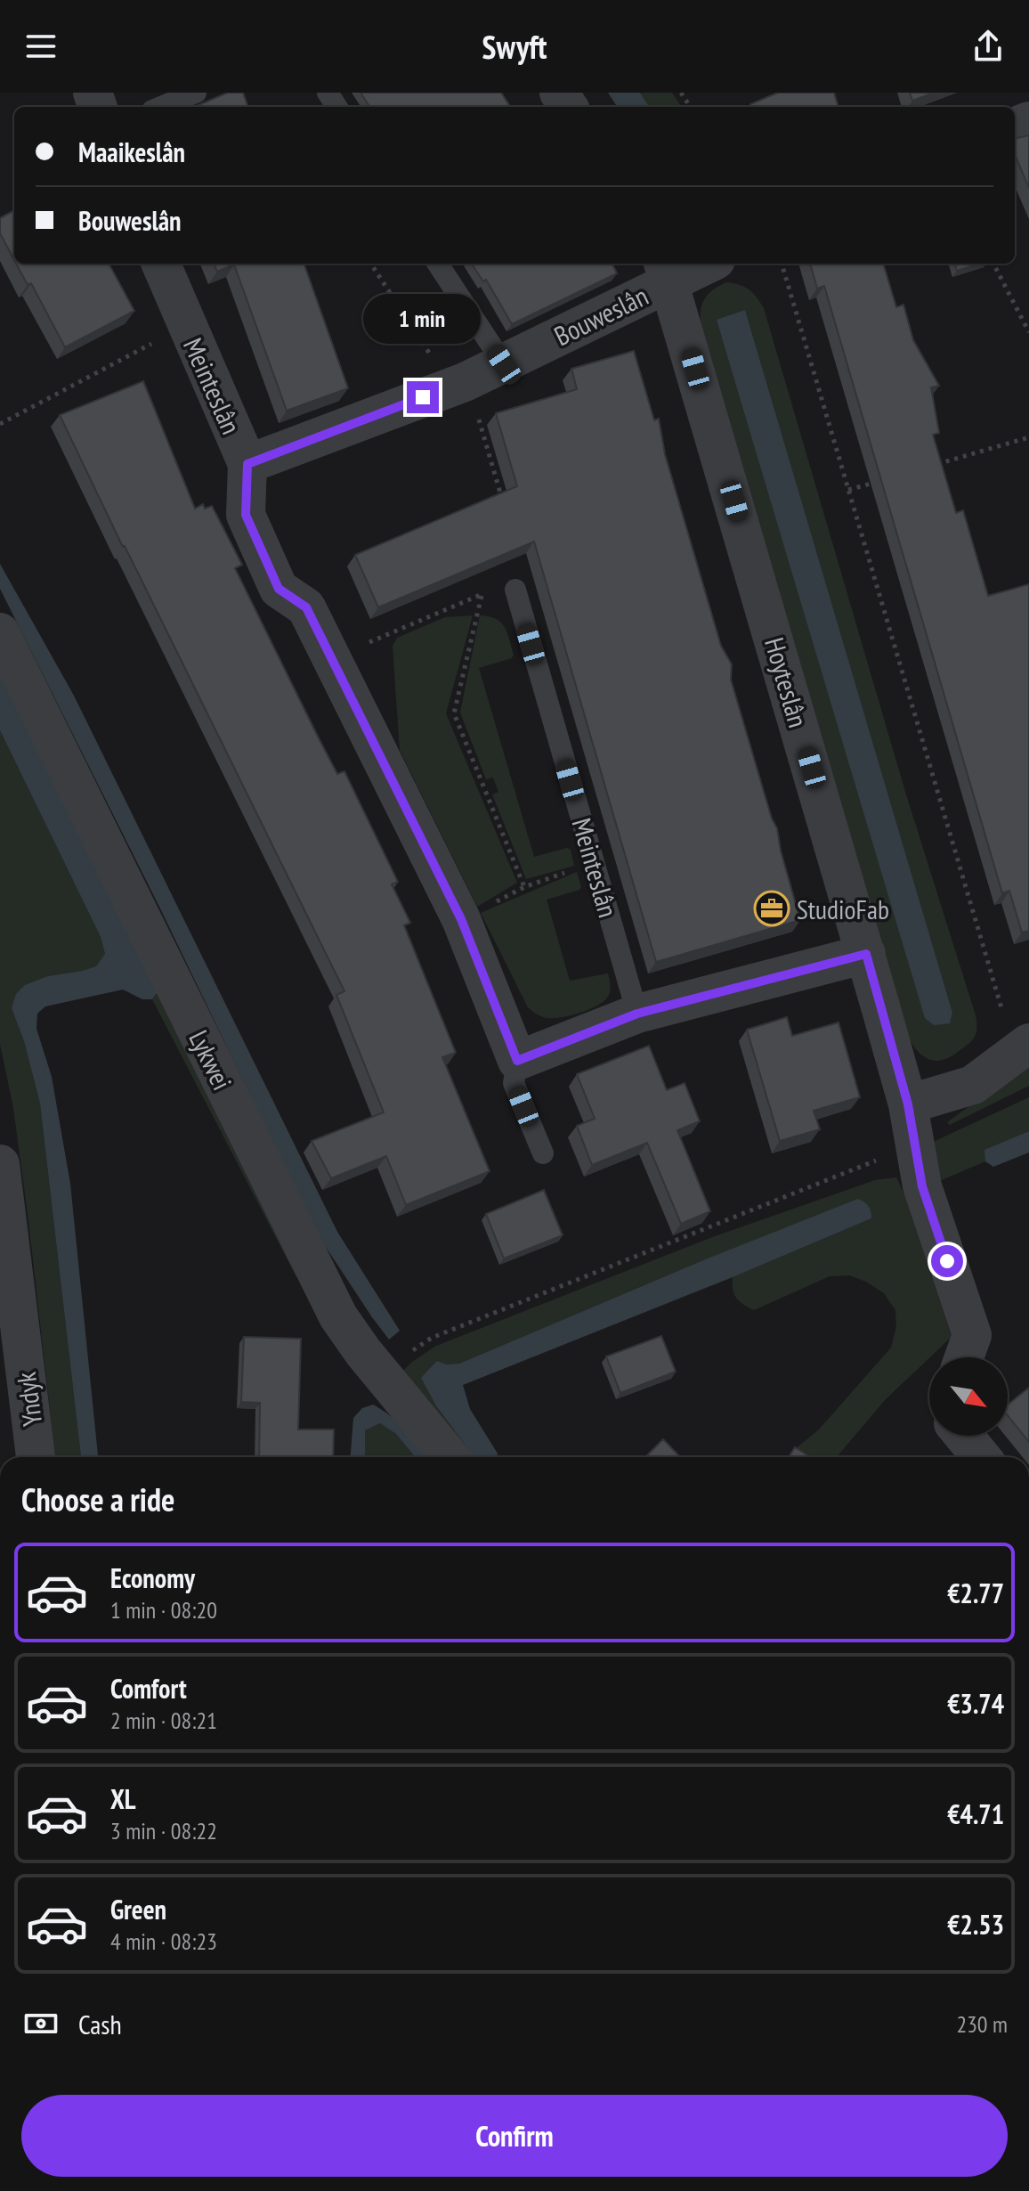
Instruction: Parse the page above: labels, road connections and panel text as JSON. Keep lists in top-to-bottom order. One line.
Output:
{"streets":{"street":["Bouweslân","Meinteslân","Hoyteslân","Lykwei","Yndyk"]},"crossings":[["Bouweslân","Meinteslân"],["Bouweslân","Hoyteslân"]],"places":{"office":["StudioFab"]},"north":"bottom right","page":{"header":"Swyft","banner":["Maaikeslân","Bouweslân"],"bubble":"1 min","heading":"Choose a ride","list":[{"name":"Economy","note":"1 min · 08:20","value":"€2.77"},{"name":"Comfort","note":"2 min · 08:21","value":"€3.74"},{"name":"XL","note":"3 min · 08:22","value":"€4.71"},{"name":"Green","note":"4 min · 08:23","value":"€2.53"}],"pay":["Cash","230 m"],"buttons":"Confirm"}}
